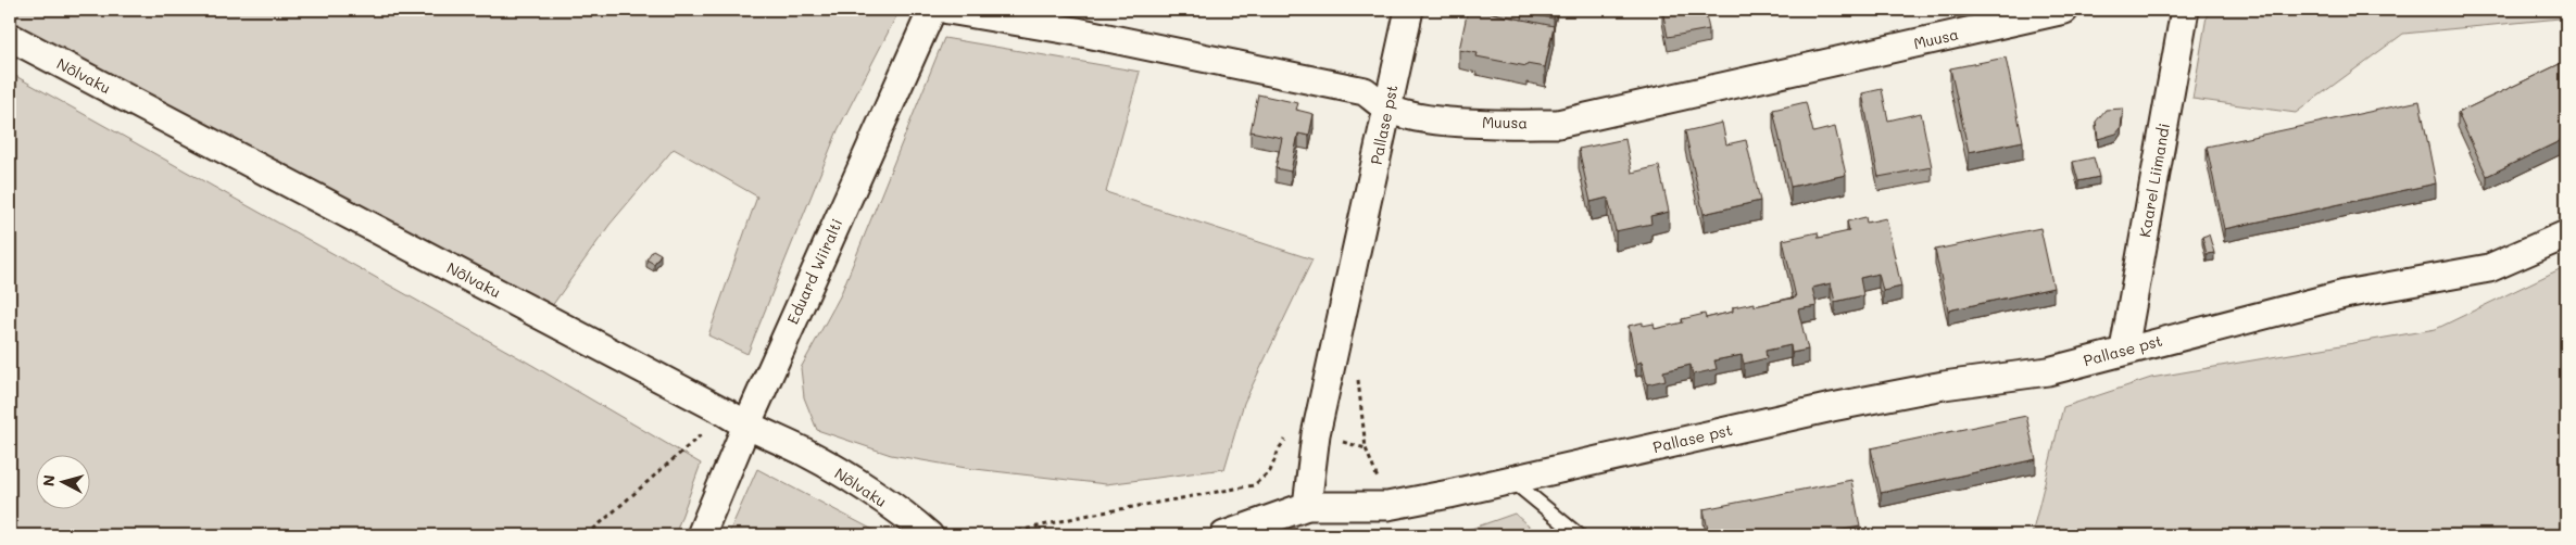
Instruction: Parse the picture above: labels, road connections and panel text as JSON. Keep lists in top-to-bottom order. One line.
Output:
{"streets":{"street":["Muusa","Nõlvaku","Pallase pst","Kaarel Liimandi","Eduard Wiiralti"]},"crossings":[["Muusa","Pallase pst"],["Nõlvaku","Eduard Wiiralti"],["Pallase pst","Kaarel Liimandi"]],"north":"left"}
